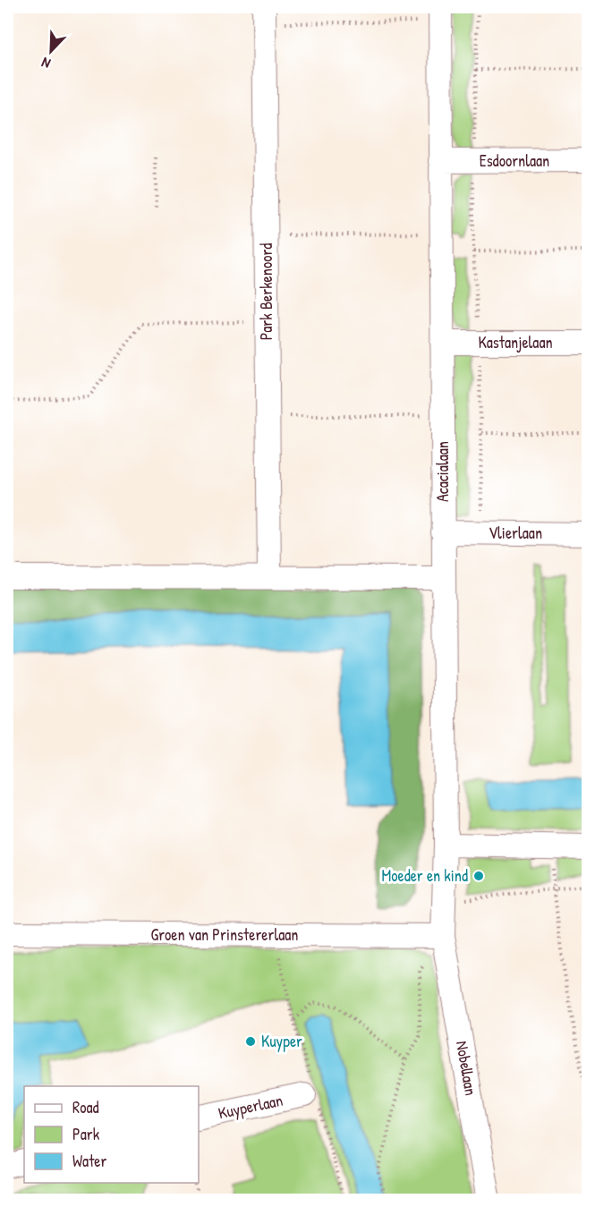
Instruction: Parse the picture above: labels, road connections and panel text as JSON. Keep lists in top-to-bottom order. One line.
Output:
{"streets":{"street":["Esdoornlaan","Park Berkenoord","Kastanjelaan","Acacialaan","Vlierlaan","Groen van Prinstererlaan","Nobellaan","Kuyperlaan"]},"crossings":[["Esdoornlaan","Acacialaan"],["Kastanjelaan","Acacialaan"],["Acacialaan","Vlierlaan"],["Acacialaan","Groen van Prinstererlaan"],["Acacialaan","Nobellaan"],["Groen van Prinstererlaan","Nobellaan"]],"places":["Moeder en kind","Kuyper"],"legend":["Road","Park","Water"],"north":"bottom left"}
